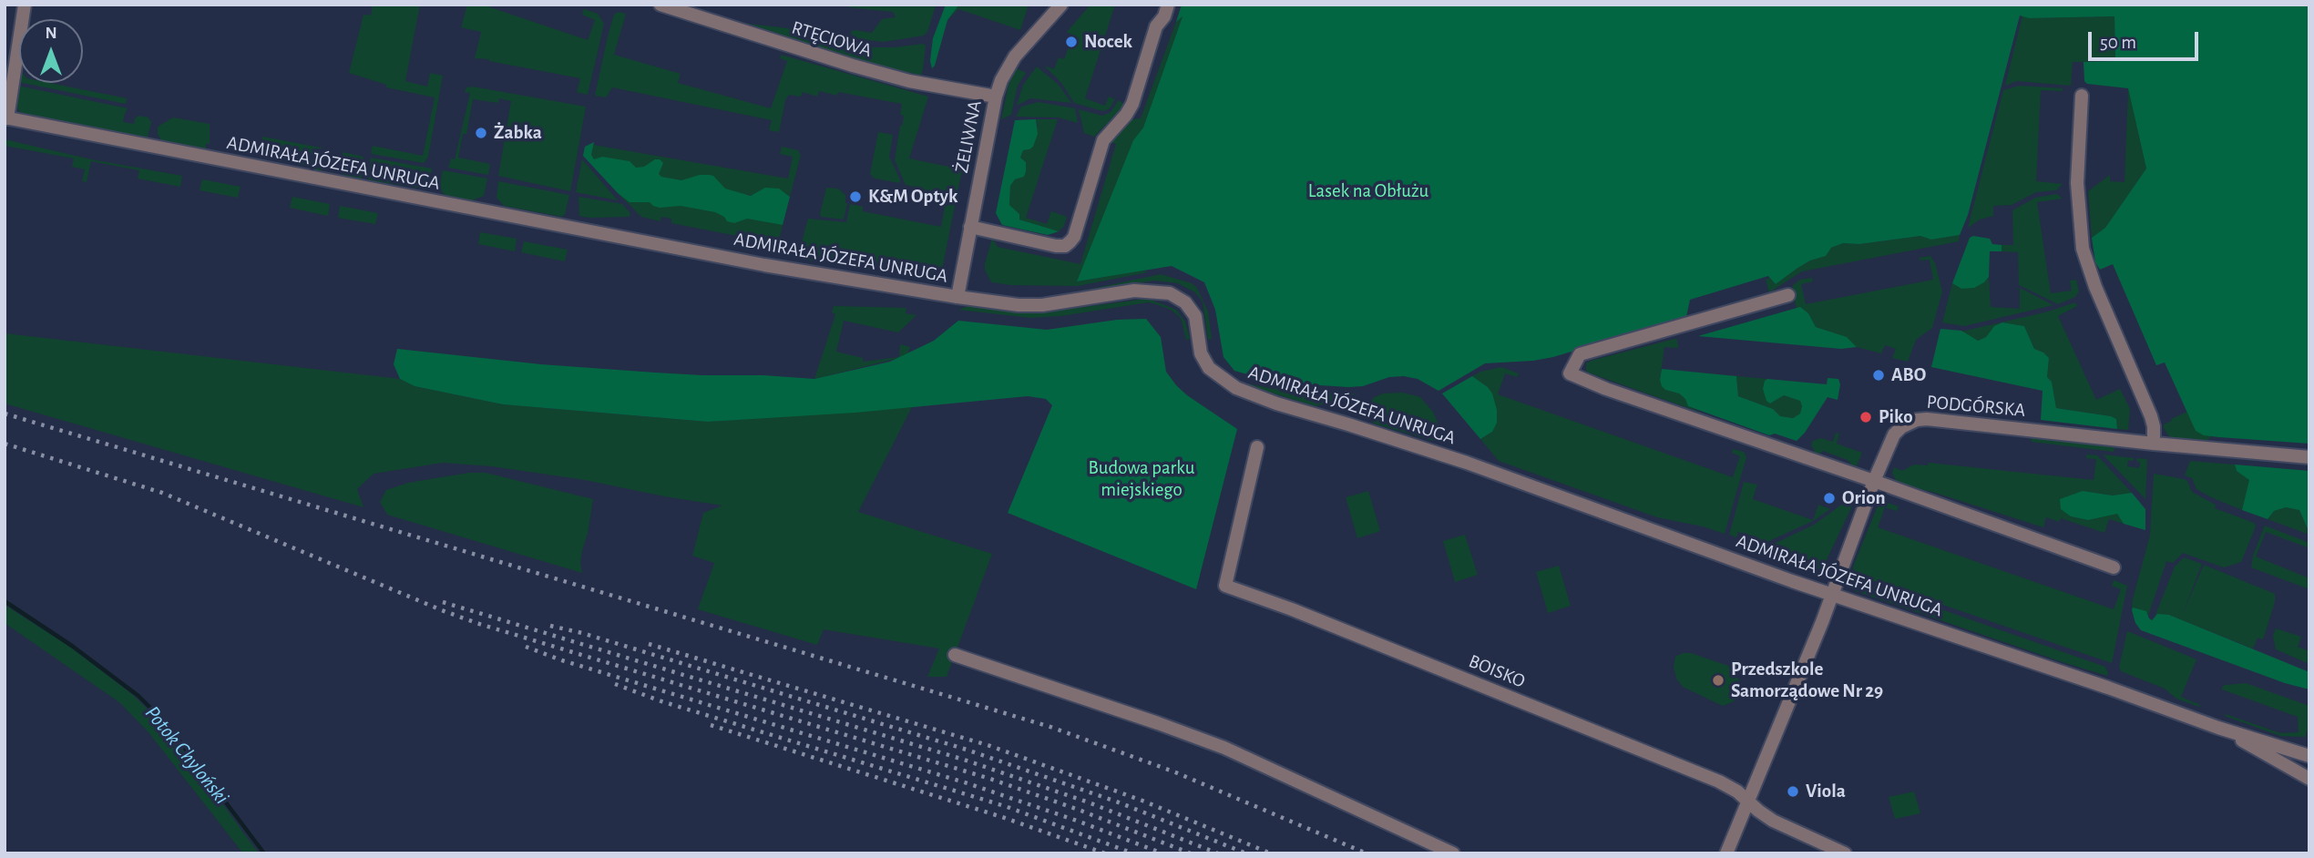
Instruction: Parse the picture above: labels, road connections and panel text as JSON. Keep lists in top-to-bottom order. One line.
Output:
{"streets":{"street":["RTĘCIOWA","ŻELIWNA","ADMIRAŁA JÓZEFA UNRUGA","PODGÓRSKA","BOISKO"]},"crossings":[["RTĘCIOWA","ŻELIWNA"],["ŻELIWNA","ADMIRAŁA JÓZEFA UNRUGA"],["ADMIRAŁA JÓZEFA UNRUGA","PODGÓRSKA"]],"water":["Potok Chyloński"],"parks":["Lasek na Obłużu","Budowa parku miejskiego"],"places":["Nocek","Żabka","K&M Optyk","ABO","Piko","Orion","Przedszkole Samorządowe Nr 29","Viola"],"scale_bar":"50 m","north":"top"}
